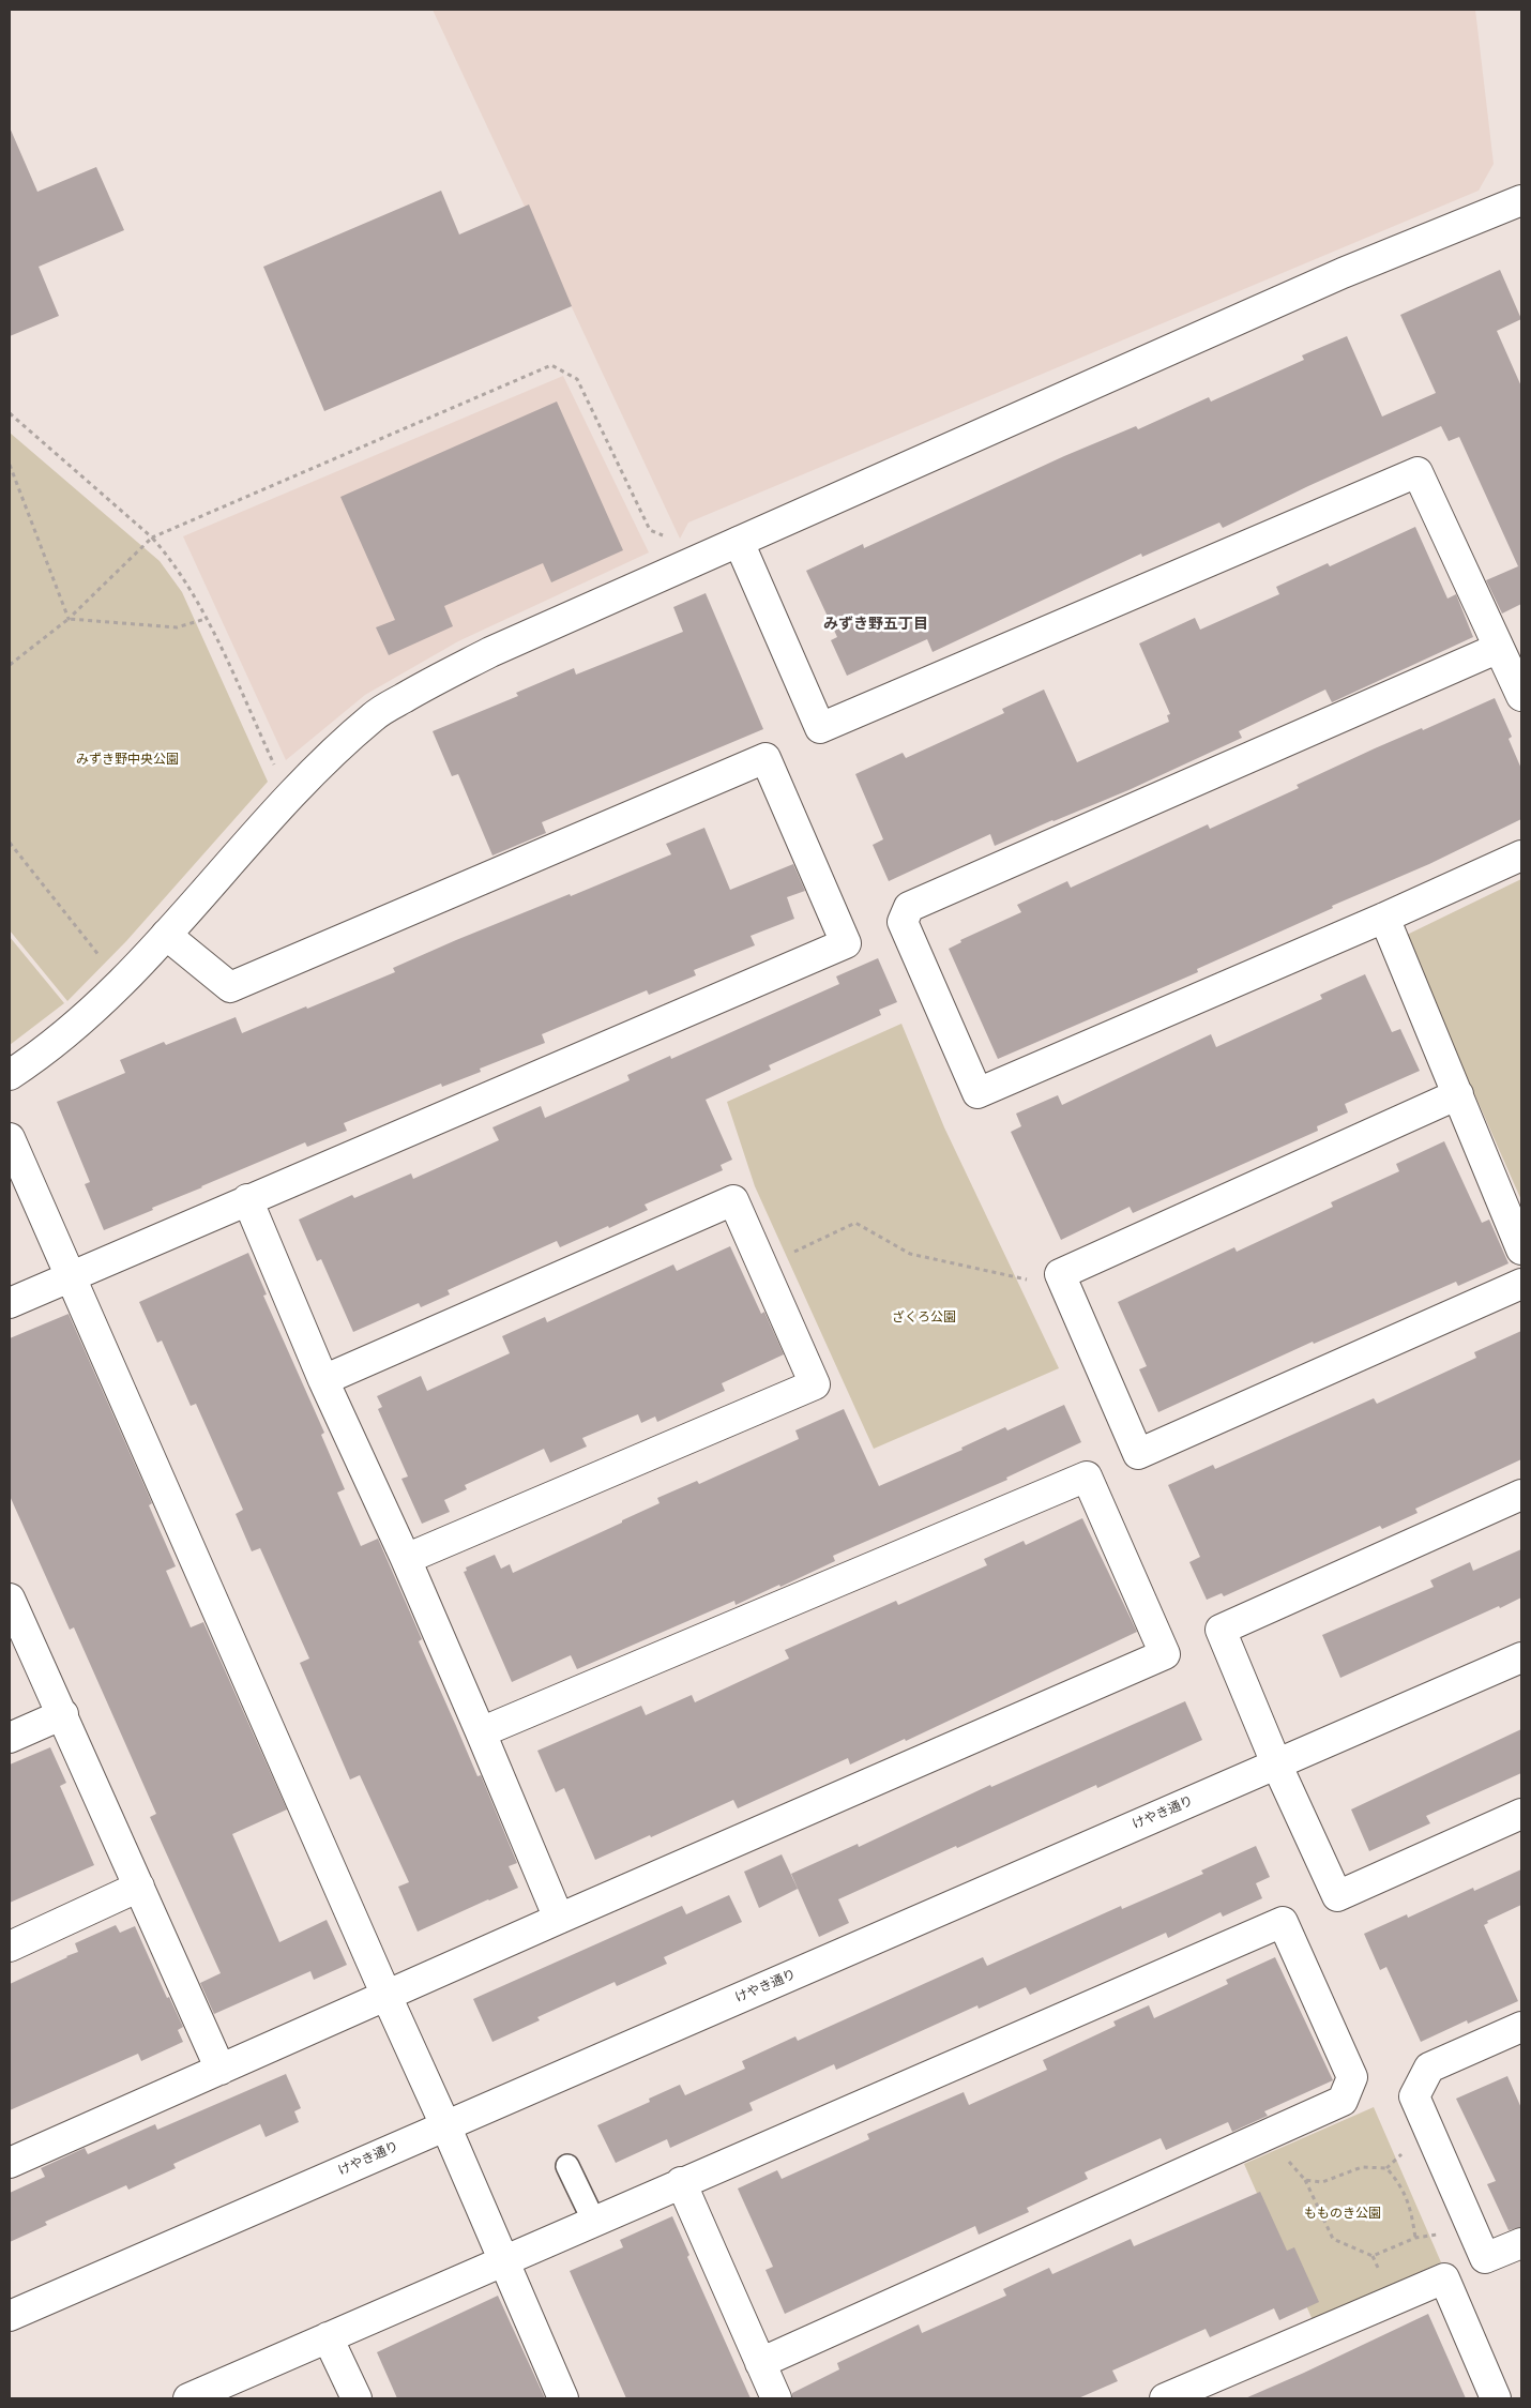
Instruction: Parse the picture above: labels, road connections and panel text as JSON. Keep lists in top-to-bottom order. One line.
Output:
{"streets":{"street":["けやき通り"]},"districts":["みずき野五丁目"],"parks":["みずき野中央公園","ざくろ公園","もものき公園"]}
